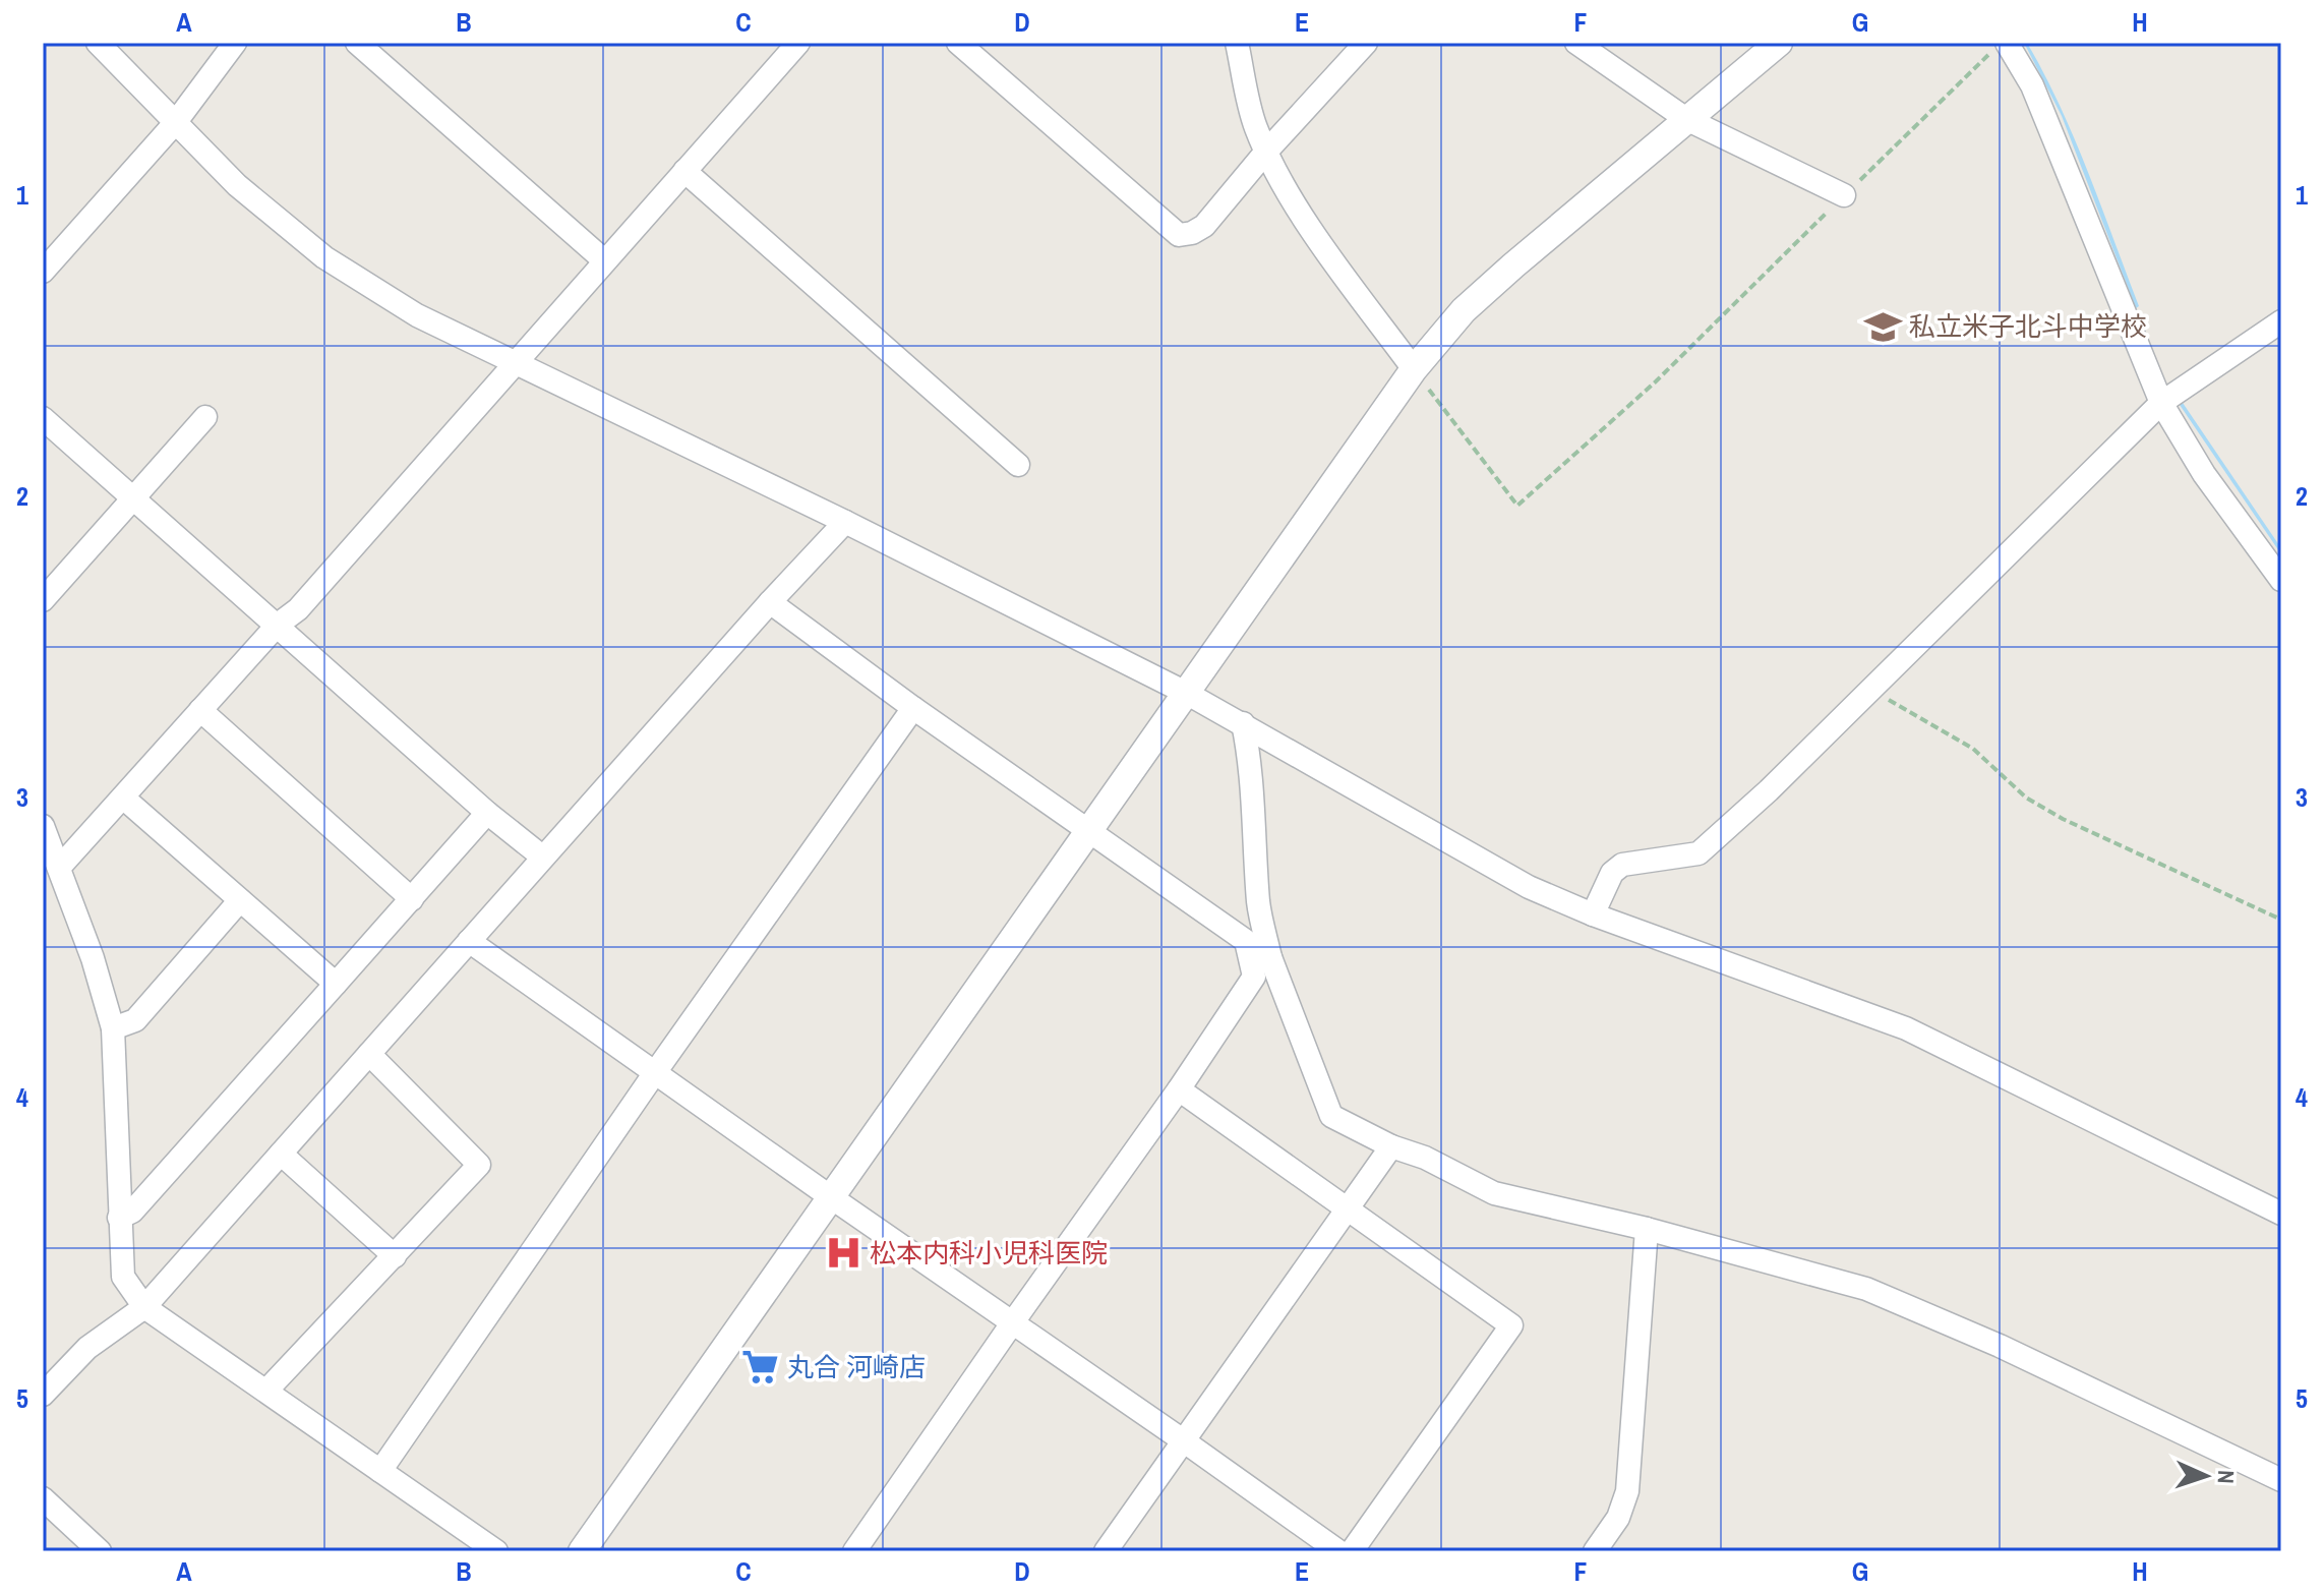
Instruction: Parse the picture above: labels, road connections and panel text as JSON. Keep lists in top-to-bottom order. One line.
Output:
{"places":{"school or university":["私立米子北斗中学校"],"hospital":["松本内科小児科医院"],"supermarket":["丸合 河崎店"]},"north":"right","grid":{"columns":["A","B","C","D","E","F","G","H"],"rows":["1","2","3","4","5"]}}
